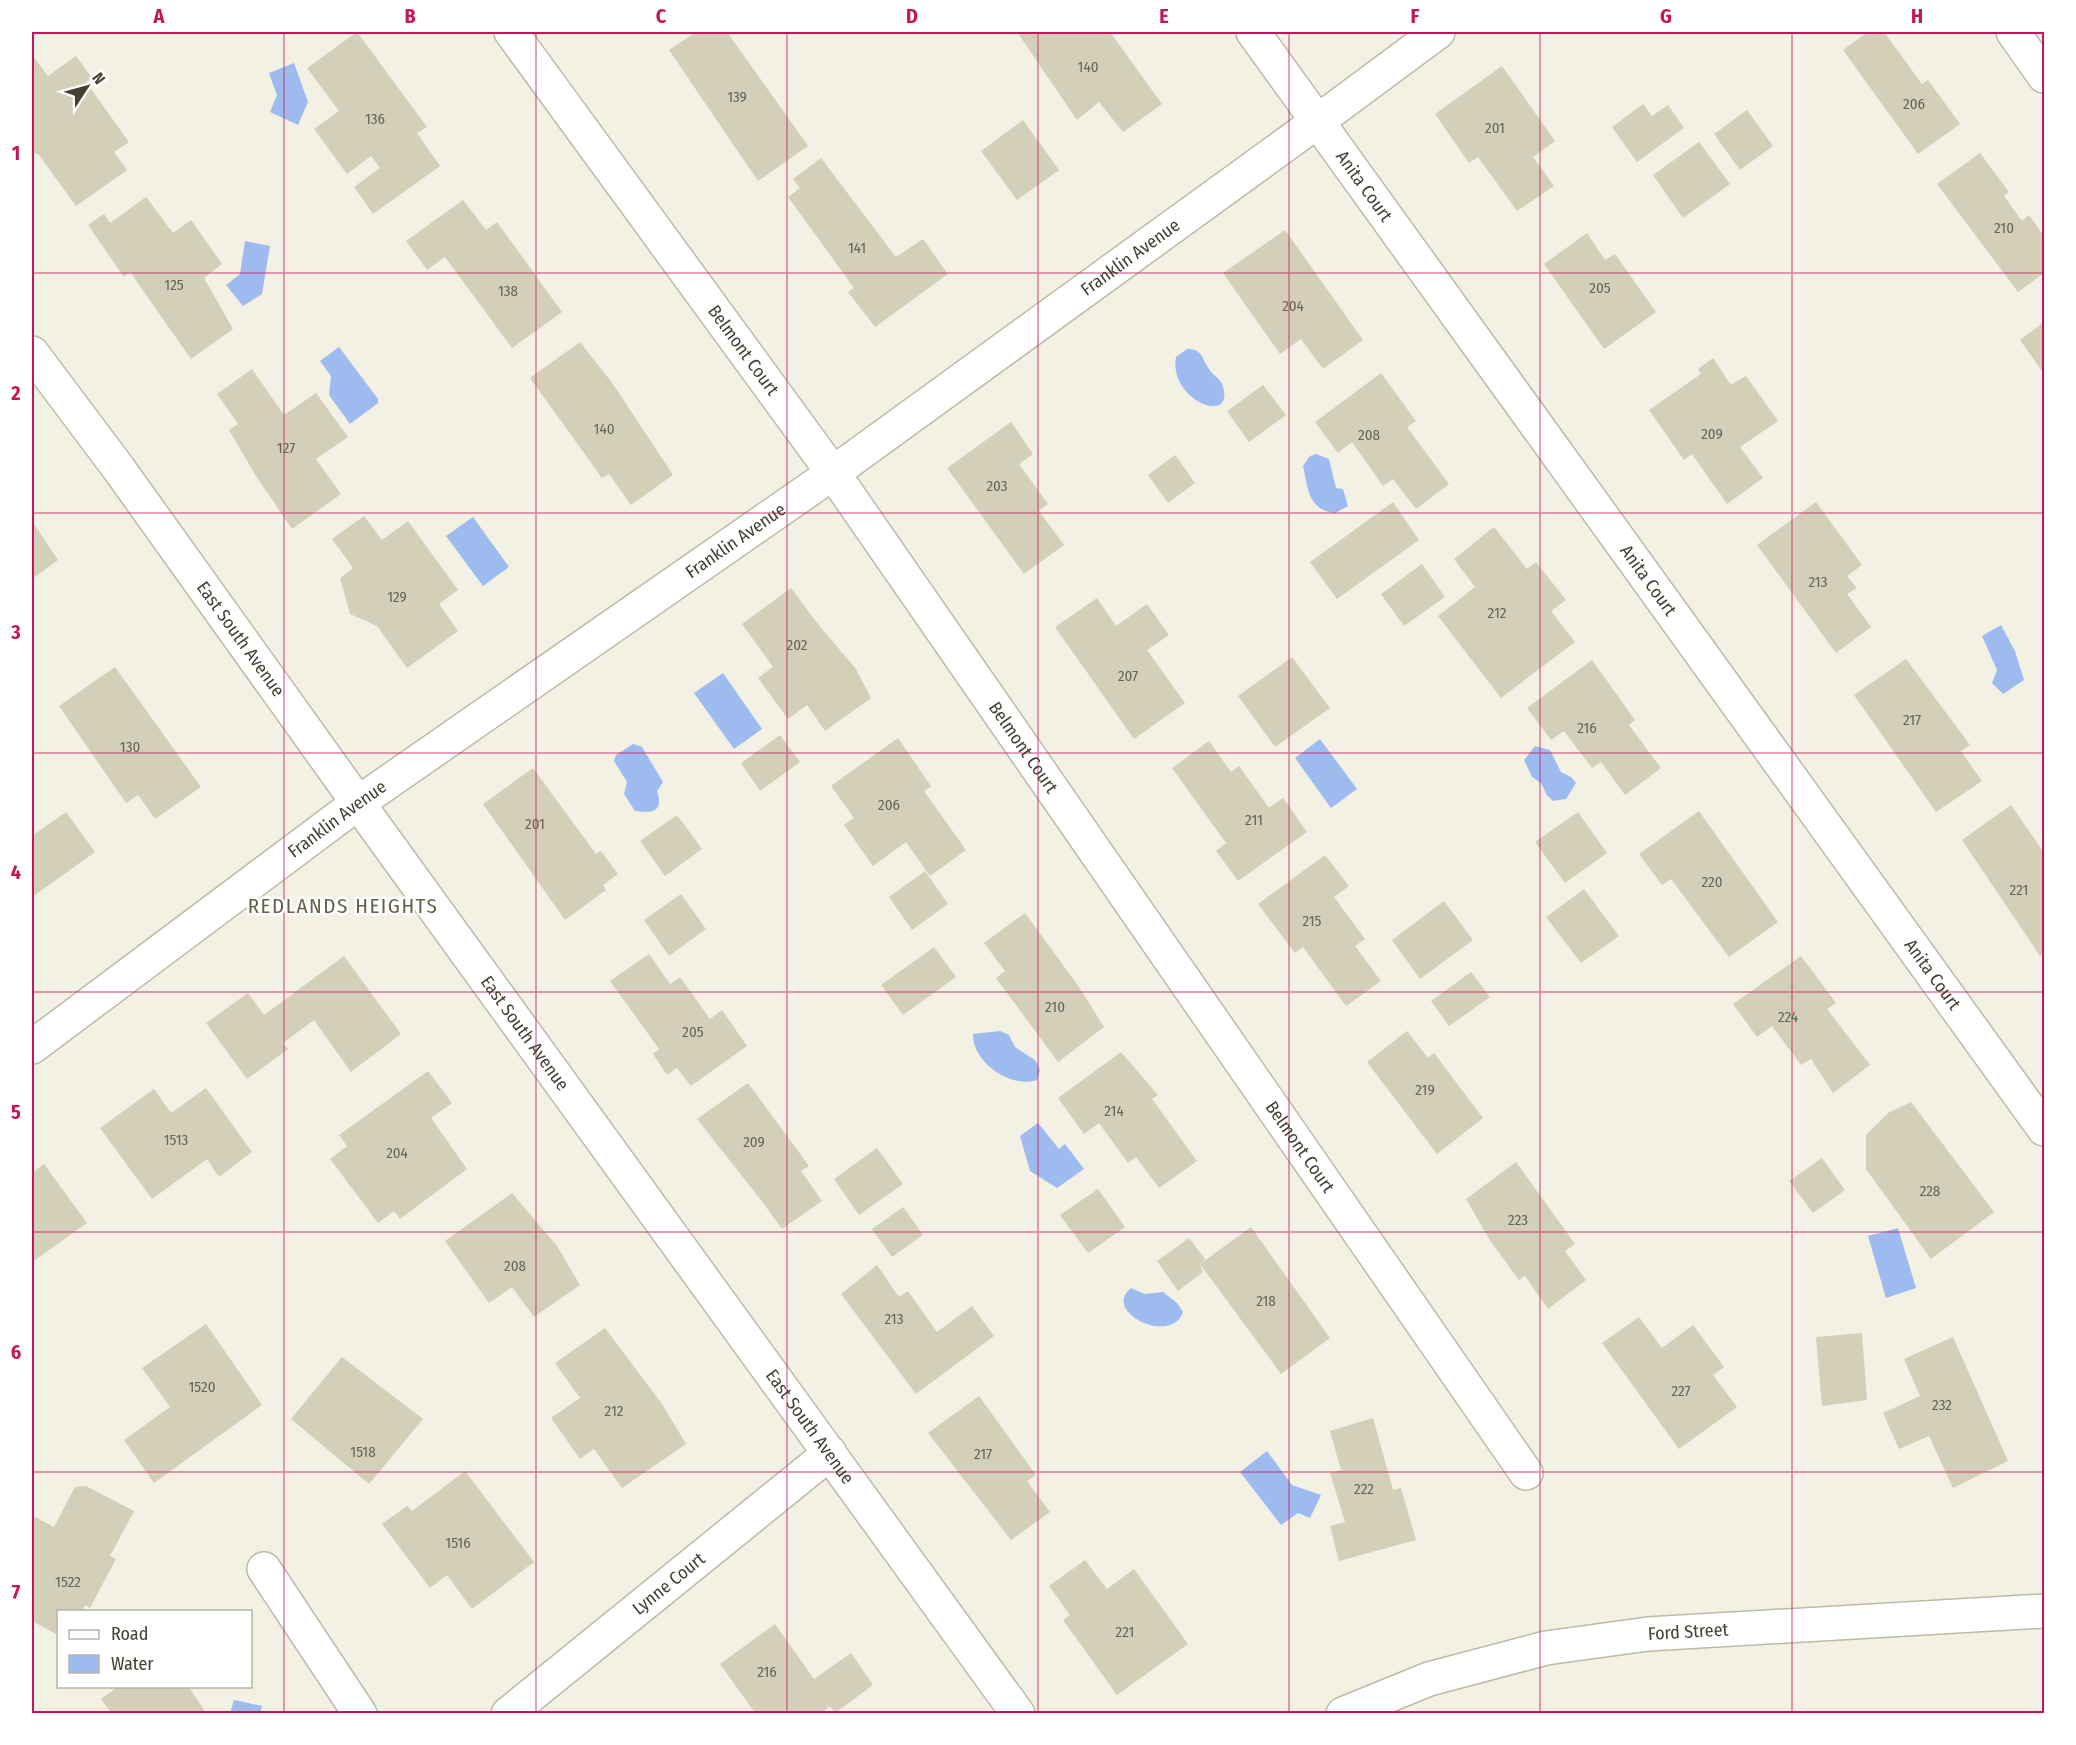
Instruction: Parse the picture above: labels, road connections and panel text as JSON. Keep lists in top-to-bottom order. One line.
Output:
{"streets":{"street":["Anita Court","Franklin Avenue","Belmont Court","East South Avenue","Lynne Court","Ford Street"]},"crossings":[["Anita Court","Franklin Avenue"],["Franklin Avenue","Belmont Court"],["Franklin Avenue","East South Avenue"],["East South Avenue","Lynne Court"]],"districts":["REDLANDS HEIGHTS"],"house_numbers":["140","139","206","136","201","210","141","125","205","138","204","140","209","208","127","203","213","129","212","202","207","217","216","130","206","211","201","220","221","215","210","224","205","219","214","1513","209","204","228","223","208","218","213","1520","227","232","212","1518","217","222","1516","1522","221","216"],"legend":["Road","Water"],"north":"top right","grid":{"columns":["A","B","C","D","E","F","G","H"],"rows":["1","2","3","4","5","6","7"]}}
